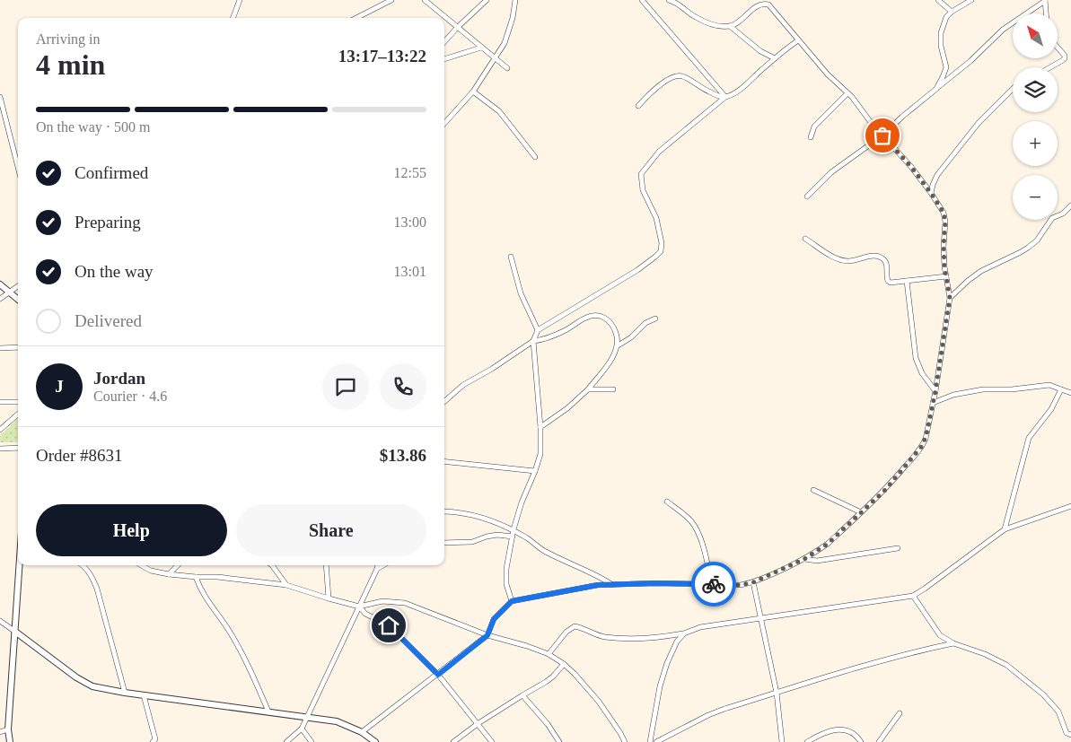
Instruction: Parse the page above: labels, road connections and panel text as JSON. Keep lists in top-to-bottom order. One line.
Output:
{"north":"top left","page":{"map_buttons":["+","−"],"heading":["4 min","Arriving in","13:17–13:22"],"panel":["Jordan","Courier · 4.6","Order #8631","$13.86"],"bar":"On the way · 500 m","list":[["Confirmed","12:55"],["Preparing","13:00"],["On the way","13:01"],"Delivered"],"round":"J","buttons":["Help","Share"]}}
